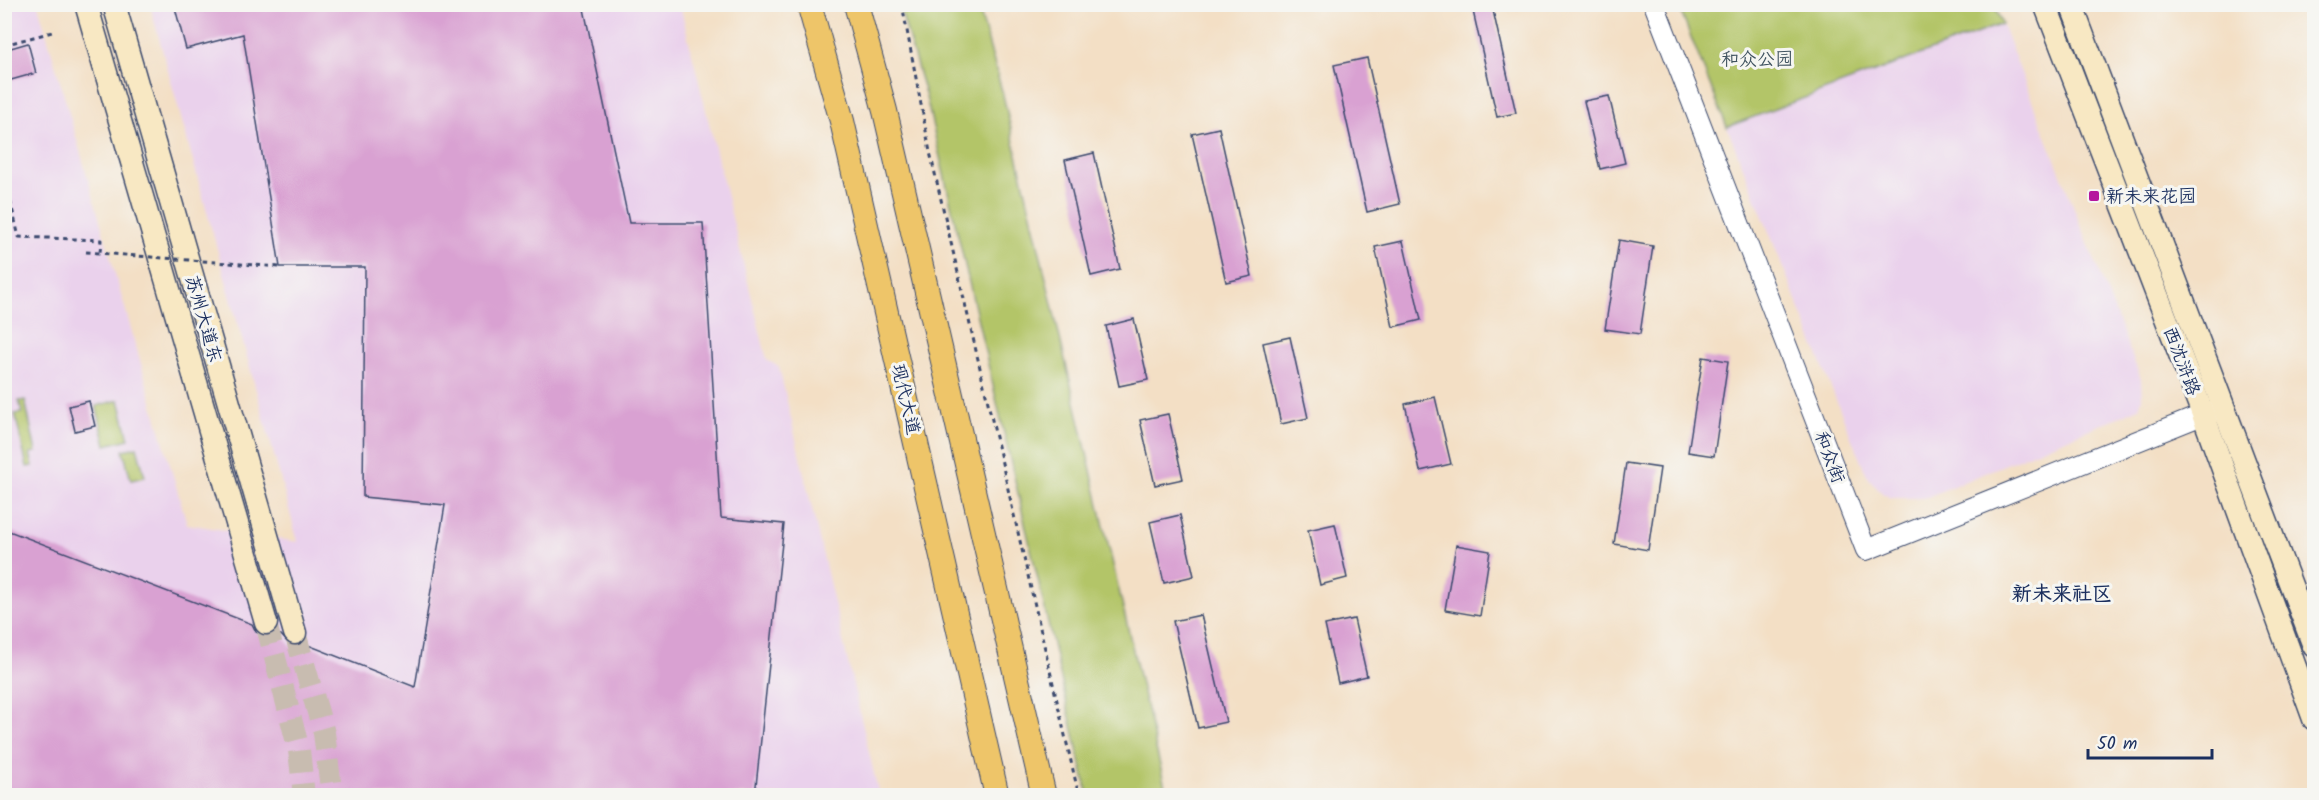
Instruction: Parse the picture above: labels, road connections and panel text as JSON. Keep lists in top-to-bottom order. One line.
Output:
{"streets":{"main road":["苏州大道东","西沈浒路","现代大道"],"street":["和众街"]},"crossings":[["西沈浒路","和众街"]],"districts":["新未来社区"],"parks":["和众公园"],"places":{"transit":["新未来花园"]},"scale_bar":"50 m"}
